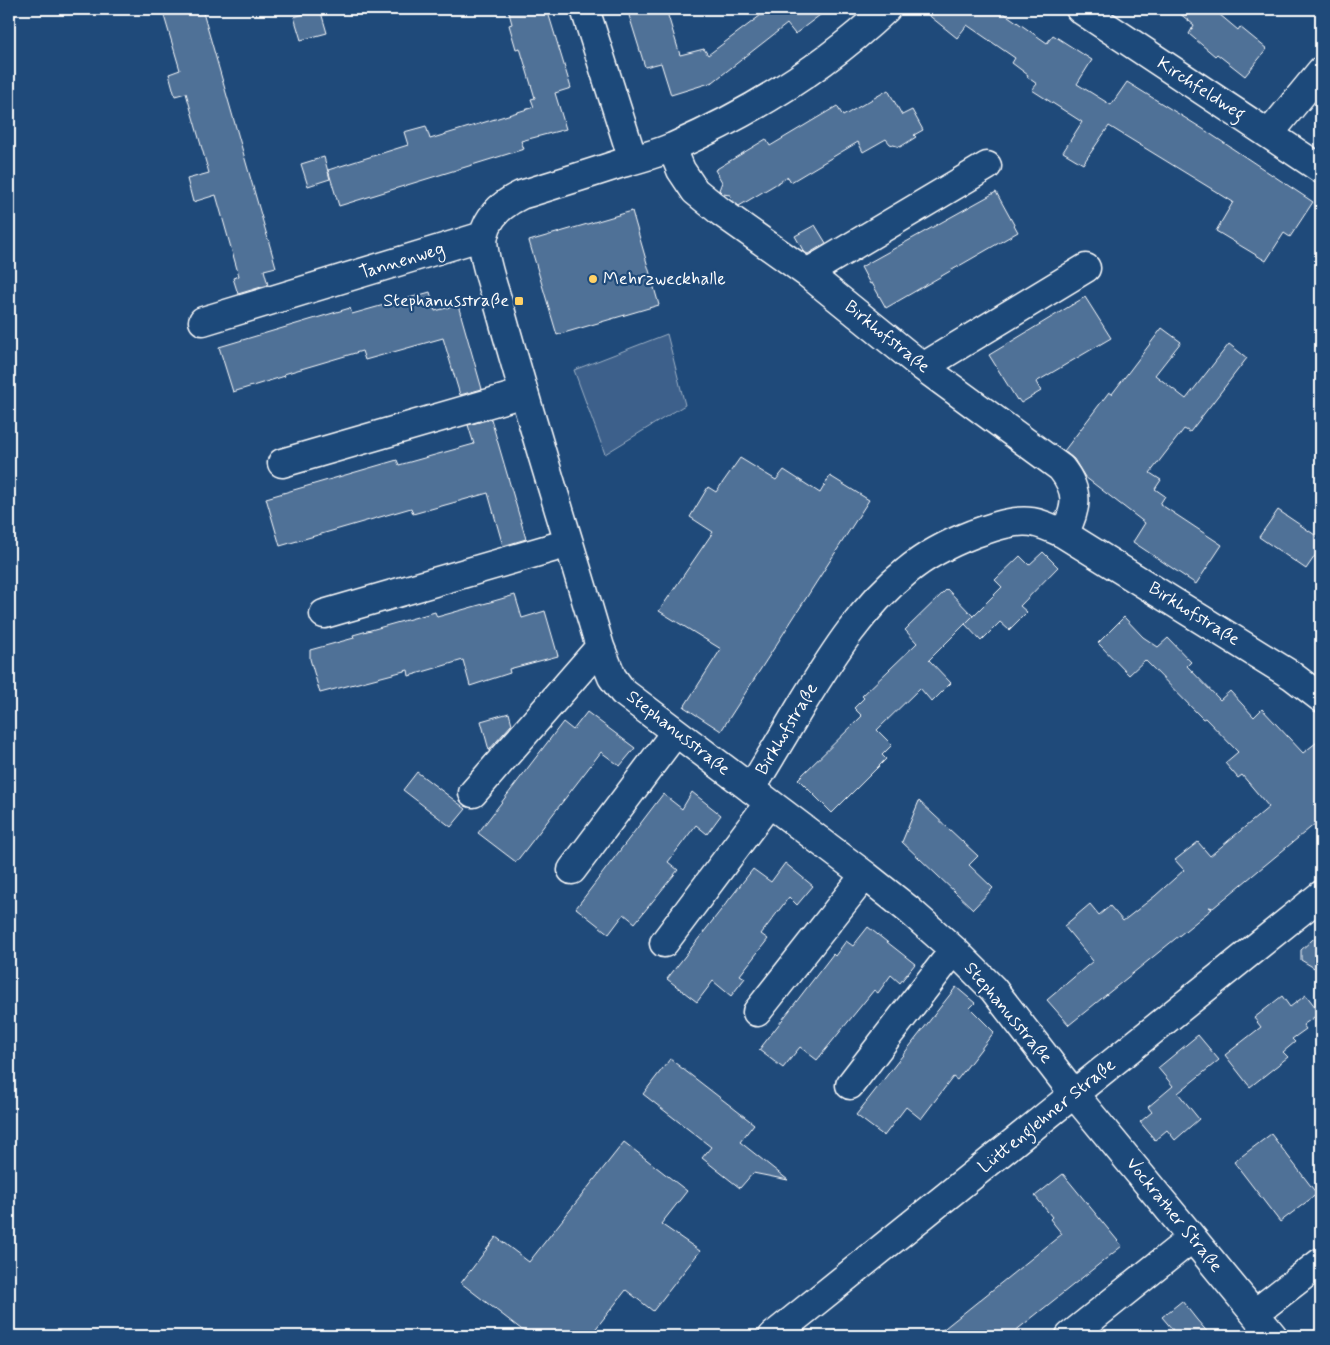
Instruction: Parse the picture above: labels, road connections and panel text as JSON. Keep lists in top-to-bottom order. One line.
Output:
{"streets":{"street":["Kirchfeldweg","Tannenweg","Birkhofstraße","Stephanusstraße","Lüttenglehner Straße","Vockrather Straße"]},"crossings":[["Tannenweg","Stephanusstraße"],["Birkhofstraße","Stephanusstraße"],["Stephanusstraße","Lüttenglehner Straße"],["Stephanusstraße","Vockrather Straße"],["Lüttenglehner Straße","Vockrather Straße"]],"places":{"other":["Mehrzweckhalle"],"transit":["Stephanusstraße"]}}
